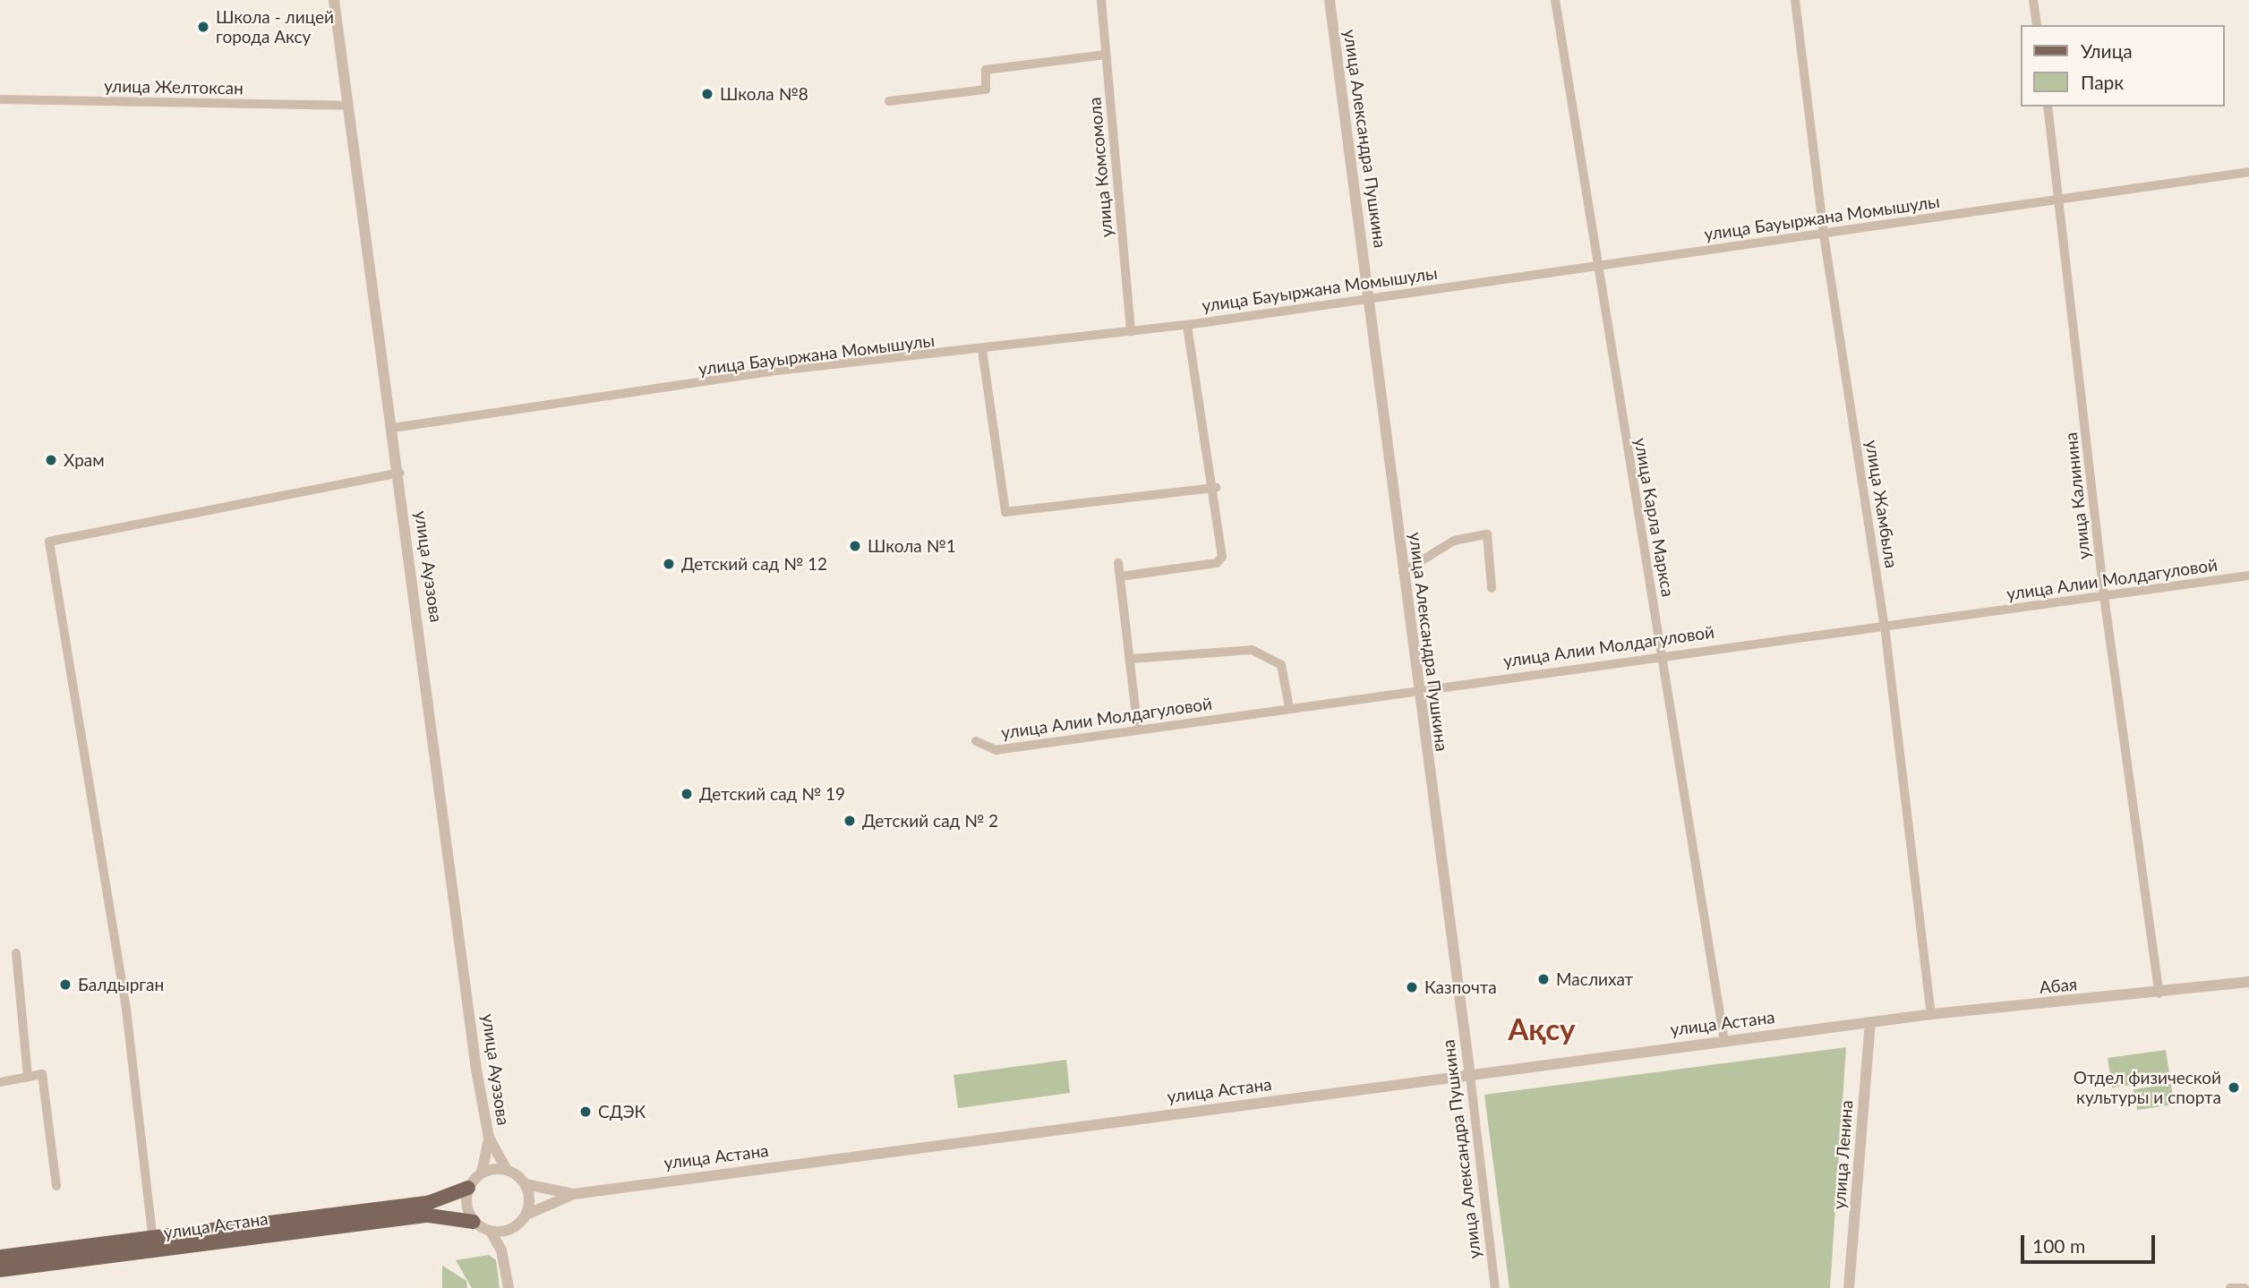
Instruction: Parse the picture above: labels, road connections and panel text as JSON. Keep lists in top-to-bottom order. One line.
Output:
{"streets":{"main road":["улица Астана"],"street":["улица Желтоксан","улица Александра Пушкина","улица Комсомола","улица Бауыржана Момышулы","улица Калинина","улица Жамбыла","улица Карла Маркса","улица Ауэзова","улица Алии Молдагуловой","Абая","улица Ленина"]},"crossings":[["улица Желтоксан","улица Ауэзова"],["улица Александра Пушкина","улица Бауыржана Момышулы"],["улица Александра Пушкина","улица Алии Молдагуловой"],["улица Александра Пушкина","улица Астана"],["улица Комсомола","улица Бауыржана Момышулы"],["улица Бауыржана Момышулы","улица Калинина"],["улица Бауыржана Момышулы","улица Жамбыла"],["улица Бауыржана Момышулы","улица Карла Маркса"],["улица Бауыржана Момышулы","улица Ауэзова"],["улица Калинина","улица Алии Молдагуловой"],["улица Калинина","Абая"],["улица Жамбыла","улица Алии Молдагуловой"],["улица Жамбыла","Абая"],["улица Карла Маркса","улица Алии Молдагуловой"],["улица Карла Маркса","улица Астана"],["Абая","улица Астана"],["Абая","улица Ленина"],["улица Астана","улица Ленина"]],"districts":["Ақсу"],"places":["Школа - лицей города Аксу","Школа №8","Храм","Школа №1","Детский сад № 12","Детский сад № 19","Детский сад № 2","Маслихат","Балдырган","Казпочта","Отдел физической культуры и спорта","СДЭК"],"legend":["Улица","Парк"],"scale_bar":"100 m"}
